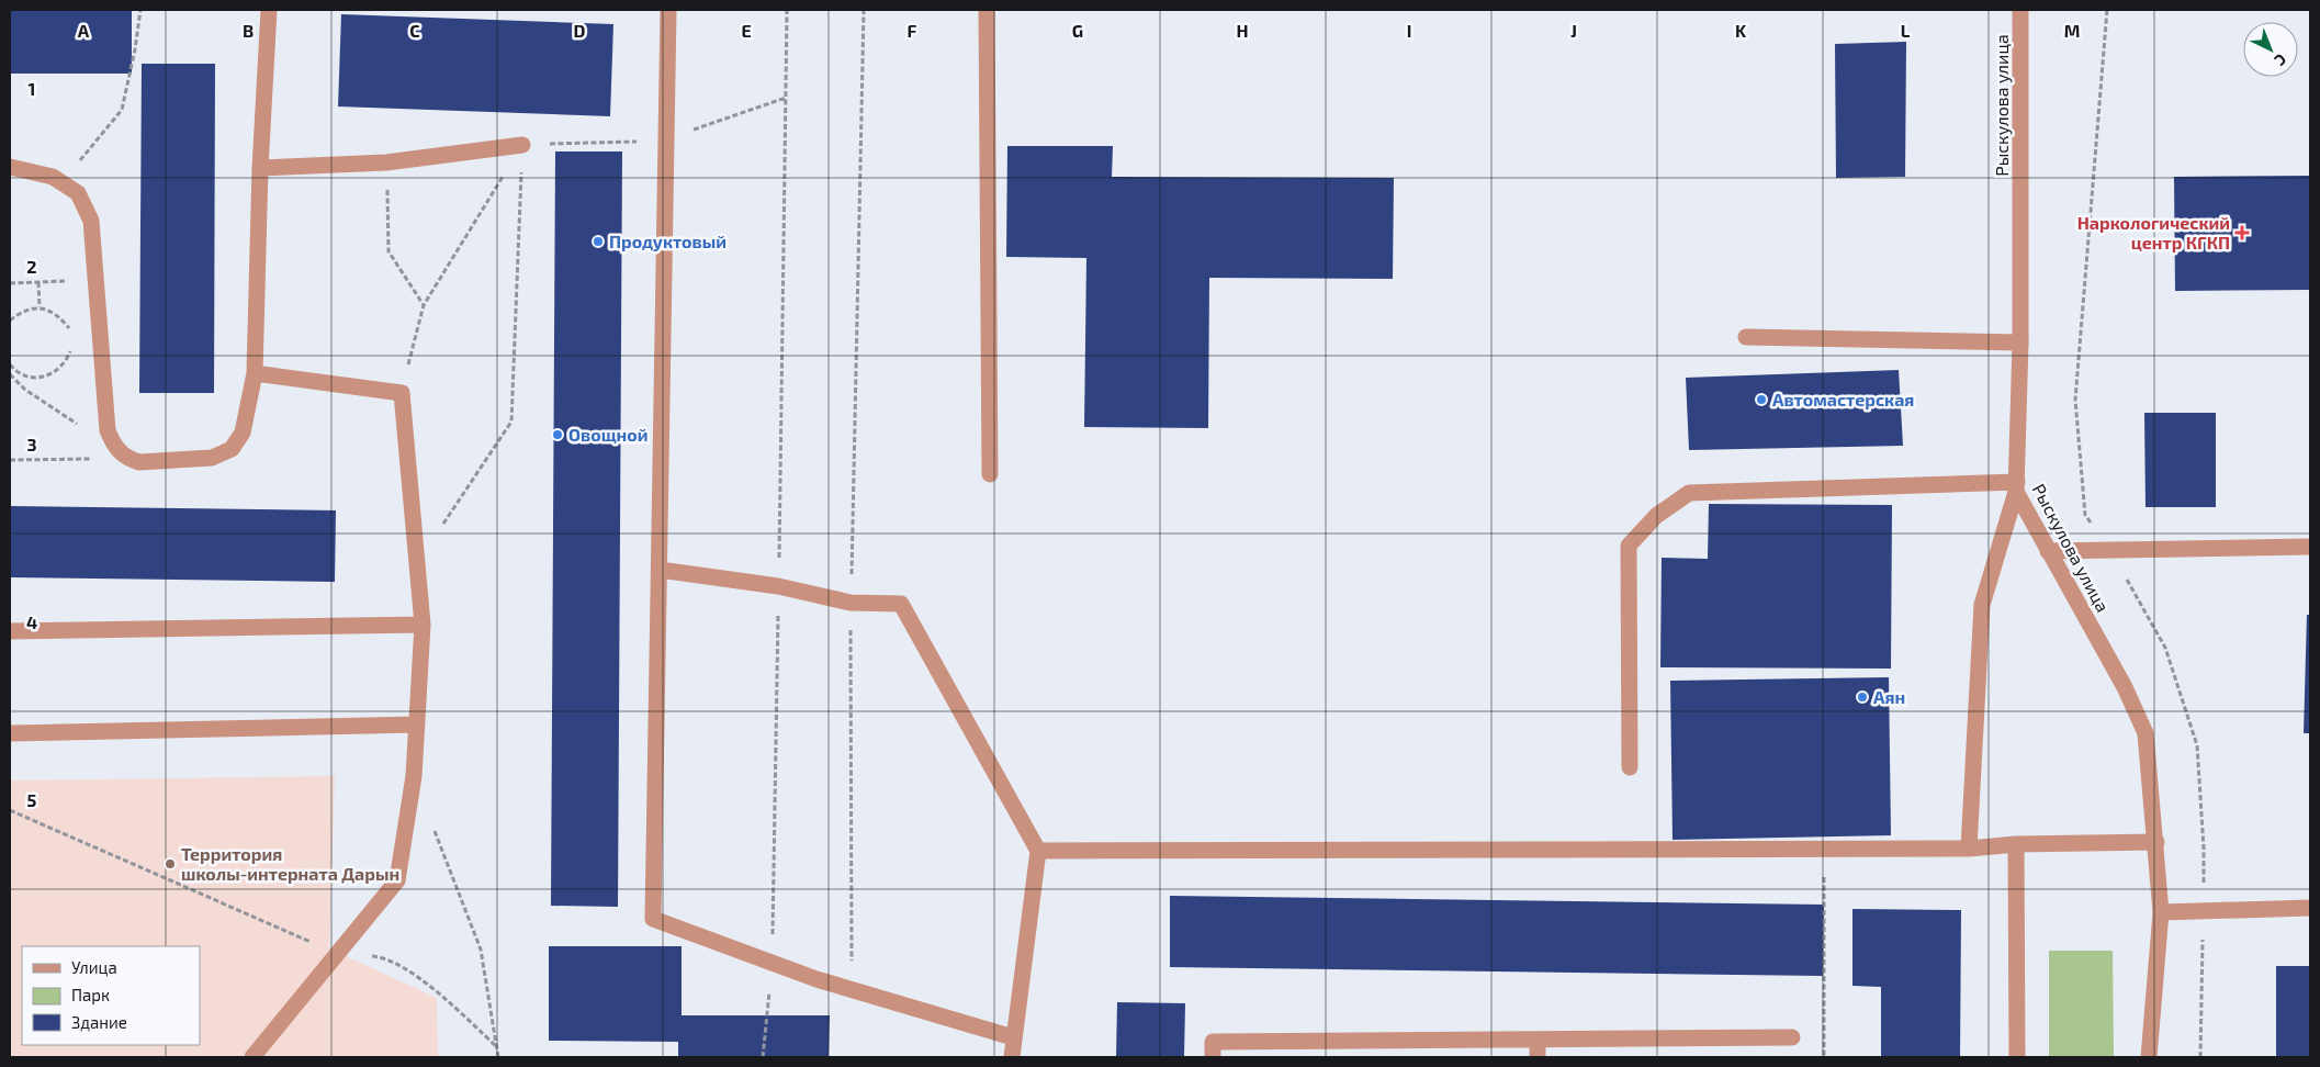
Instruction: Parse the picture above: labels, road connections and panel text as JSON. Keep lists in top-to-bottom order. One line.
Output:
{"streets":{"street":["Рыскулова улица"]},"places":{"health":["Наркологический центр КГКП"],"other":["Продуктовый","Автомастерская","Овощной","Аян","Территория школы-интерната Дарын"]},"legend":["Улица","Парк","Здание"],"north":"bottom right","grid":{"columns":["A","B","C","D","E","F","G","H","I","J","K","L","M"],"rows":["1","2","3","4","5"]}}
